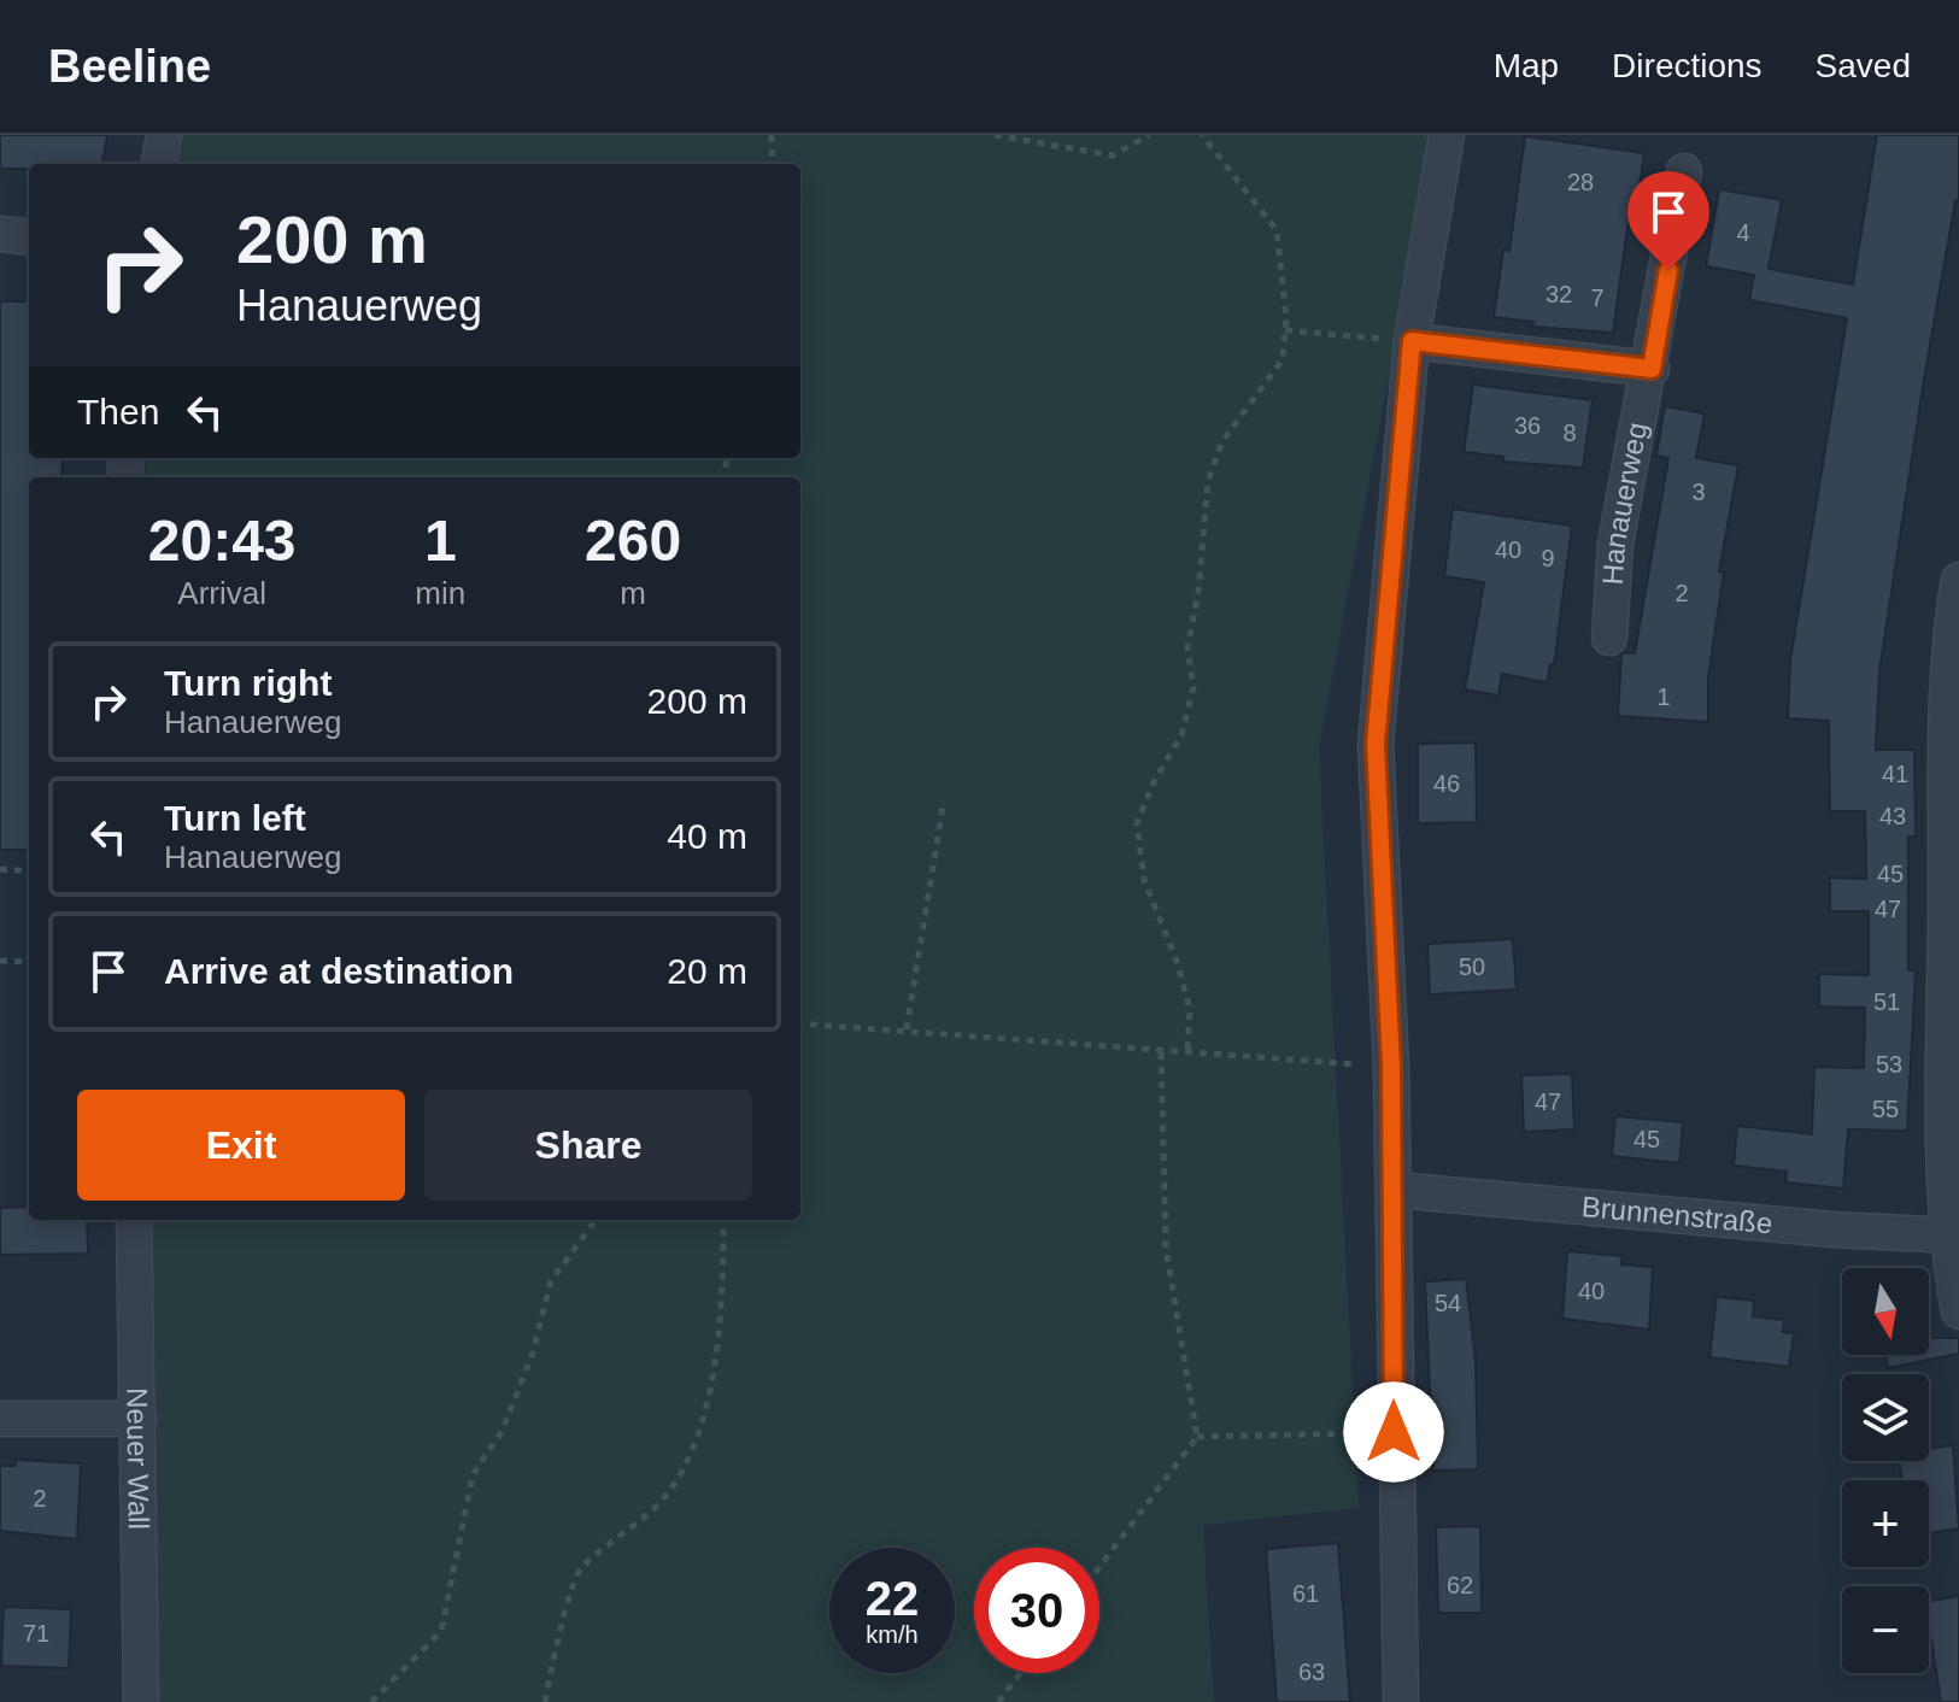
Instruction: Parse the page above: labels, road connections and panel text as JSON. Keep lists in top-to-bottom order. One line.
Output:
{"streets":{"street":["Hanauerweg","Brunnenstraße","Neuer Wall"]},"house_numbers":["28","4","32","7","36","8","3","40","9","2","1","41","46","43","45","47","50","51","53","47","55","45","40","54","2","62","61","71","63"],"north":"bottom","page":{"header":"Beeline","nav":["Map","Directions","Saved"],"turn":["200 m","Hanauerweg"],"then":"Then","eta":["20:43","Arrival","1","min","260","m"],"list":[{"name":"Turn right","note":"Hanauerweg","value":"200 m"},{"name":"Turn left","note":"Hanauerweg","value":"40 m"},{"name":"Arrive at destination","value":"20 m"}],"buttons":["Exit","Share"],"map_buttons":["+","−"],"speed":"22 km/h","limit":"30"}}
